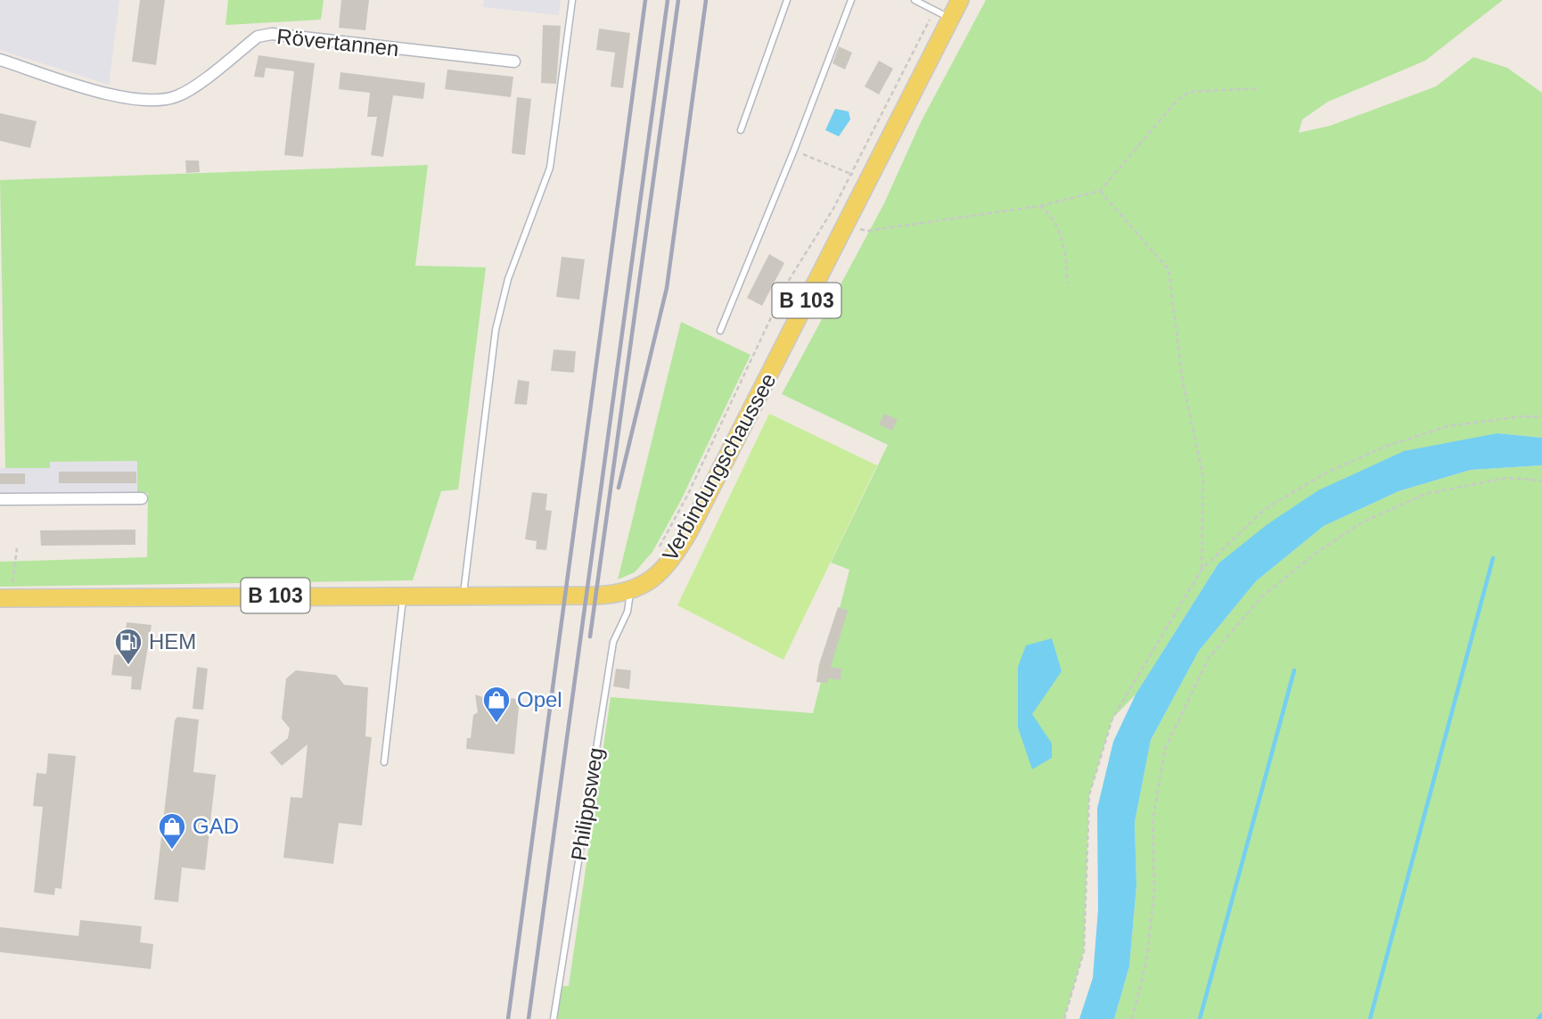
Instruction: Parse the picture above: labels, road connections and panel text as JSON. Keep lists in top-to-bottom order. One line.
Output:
{"streets":{"main road":["B 103","Verbindungschaussee"],"street":["Rövertannen"],"lane":["Philippsweg"]},"crossings":[["Verbindungschaussee","Philippsweg"]],"places":{"fuel station":["HEM"],"shop":["Opel","GAD"]}}
